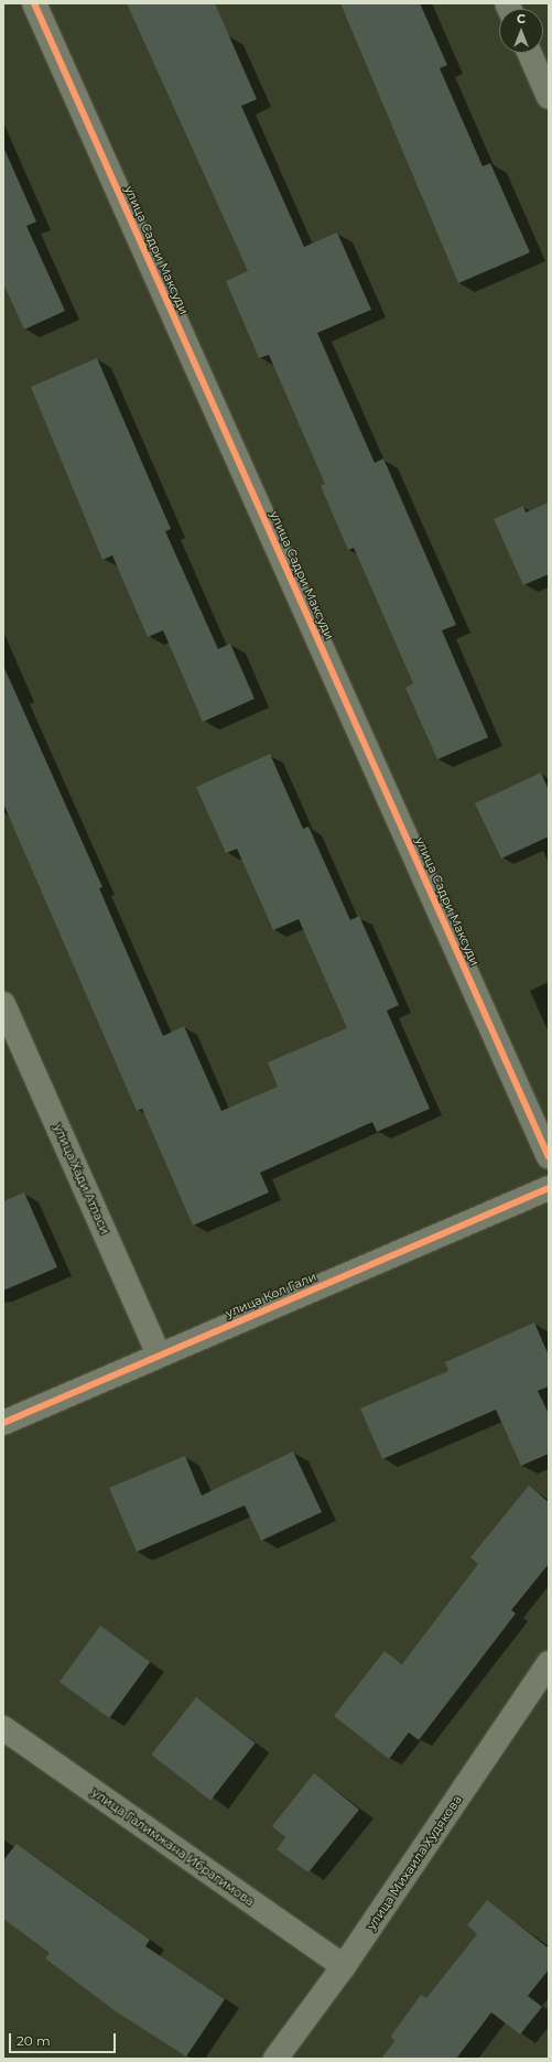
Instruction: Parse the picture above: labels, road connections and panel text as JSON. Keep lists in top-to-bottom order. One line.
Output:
{"streets":{"street":["улица Садри Максуди","улица Хади Атласи","улица Кол Гали","улица Галимжана Ибрагимова","улица Михаила Худякова"]},"crossings":[["улица Хади Атласи","улица Кол Гали"],["улица Галимжана Ибрагимова","улица Михаила Худякова"]],"scale_bar":"20 m","north":"top"}
